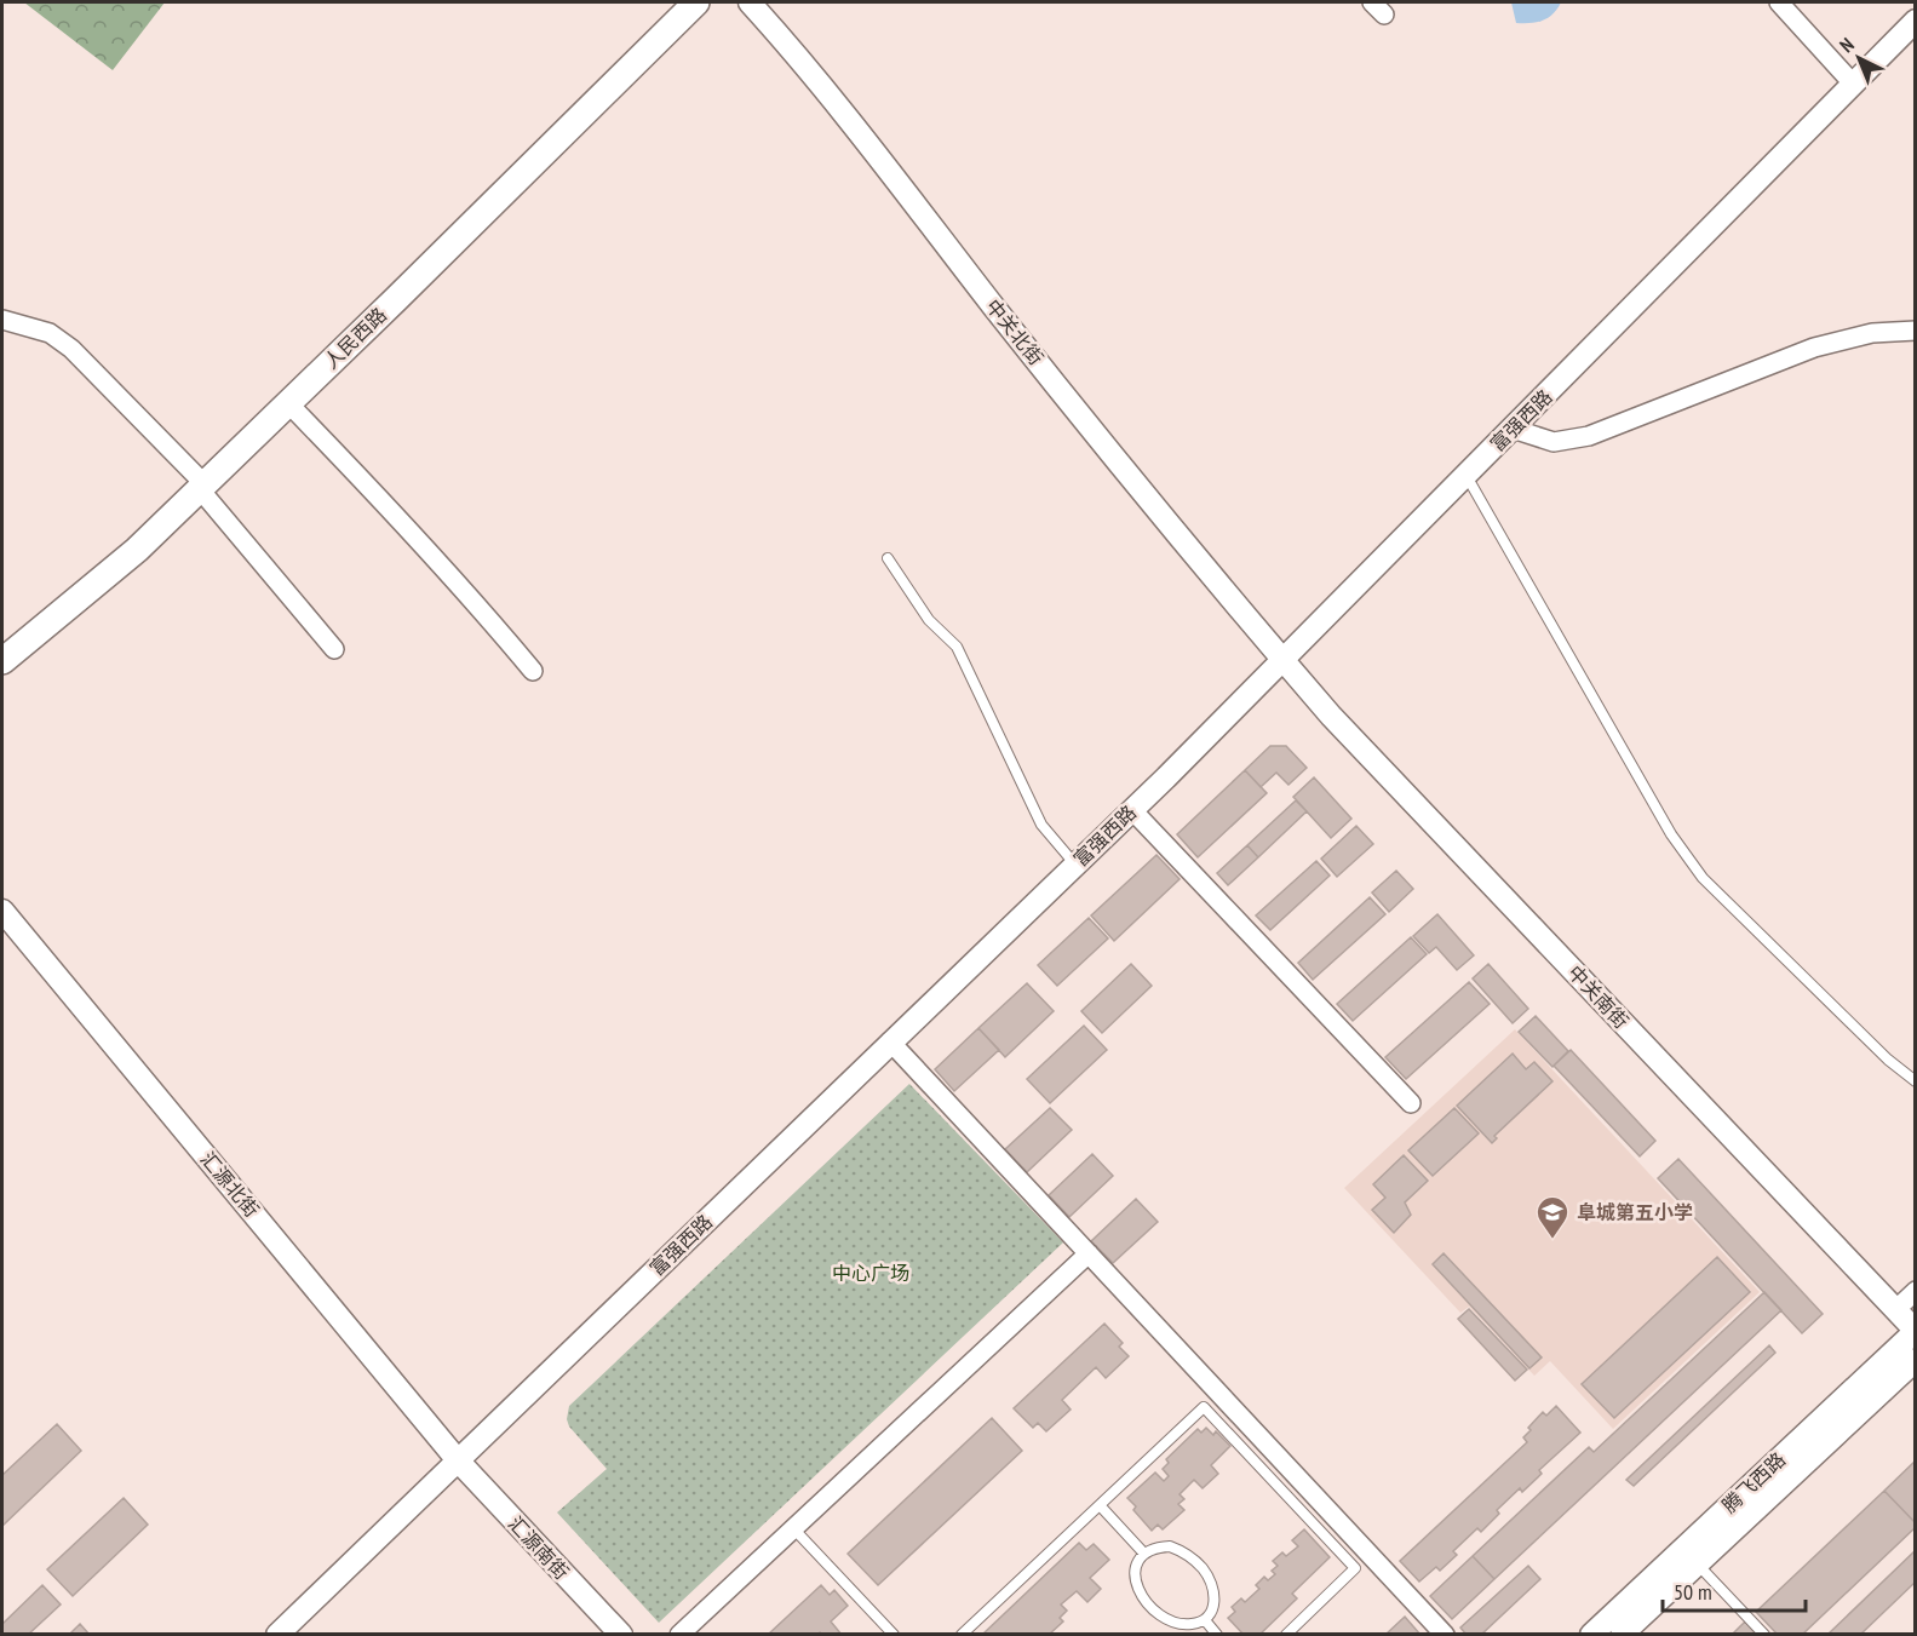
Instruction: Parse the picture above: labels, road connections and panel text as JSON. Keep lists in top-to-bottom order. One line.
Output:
{"streets":{"main road":["人民西路"],"street":["中关北街","富强西路","中关南街","汇源北街","腾飞西路","汇源南街"]},"crossings":[["中关北街","富强西路"],["中关北街","中关南街"],["富强西路","中关南街"],["富强西路","汇源北街"],["富强西路","汇源南街"],["中关南街","腾飞西路"],["汇源北街","汇源南街"]],"parks":["中心广场"],"places":{"school or university":["阜城第五小学"]},"scale_bar":"50 m","north":"top left"}
